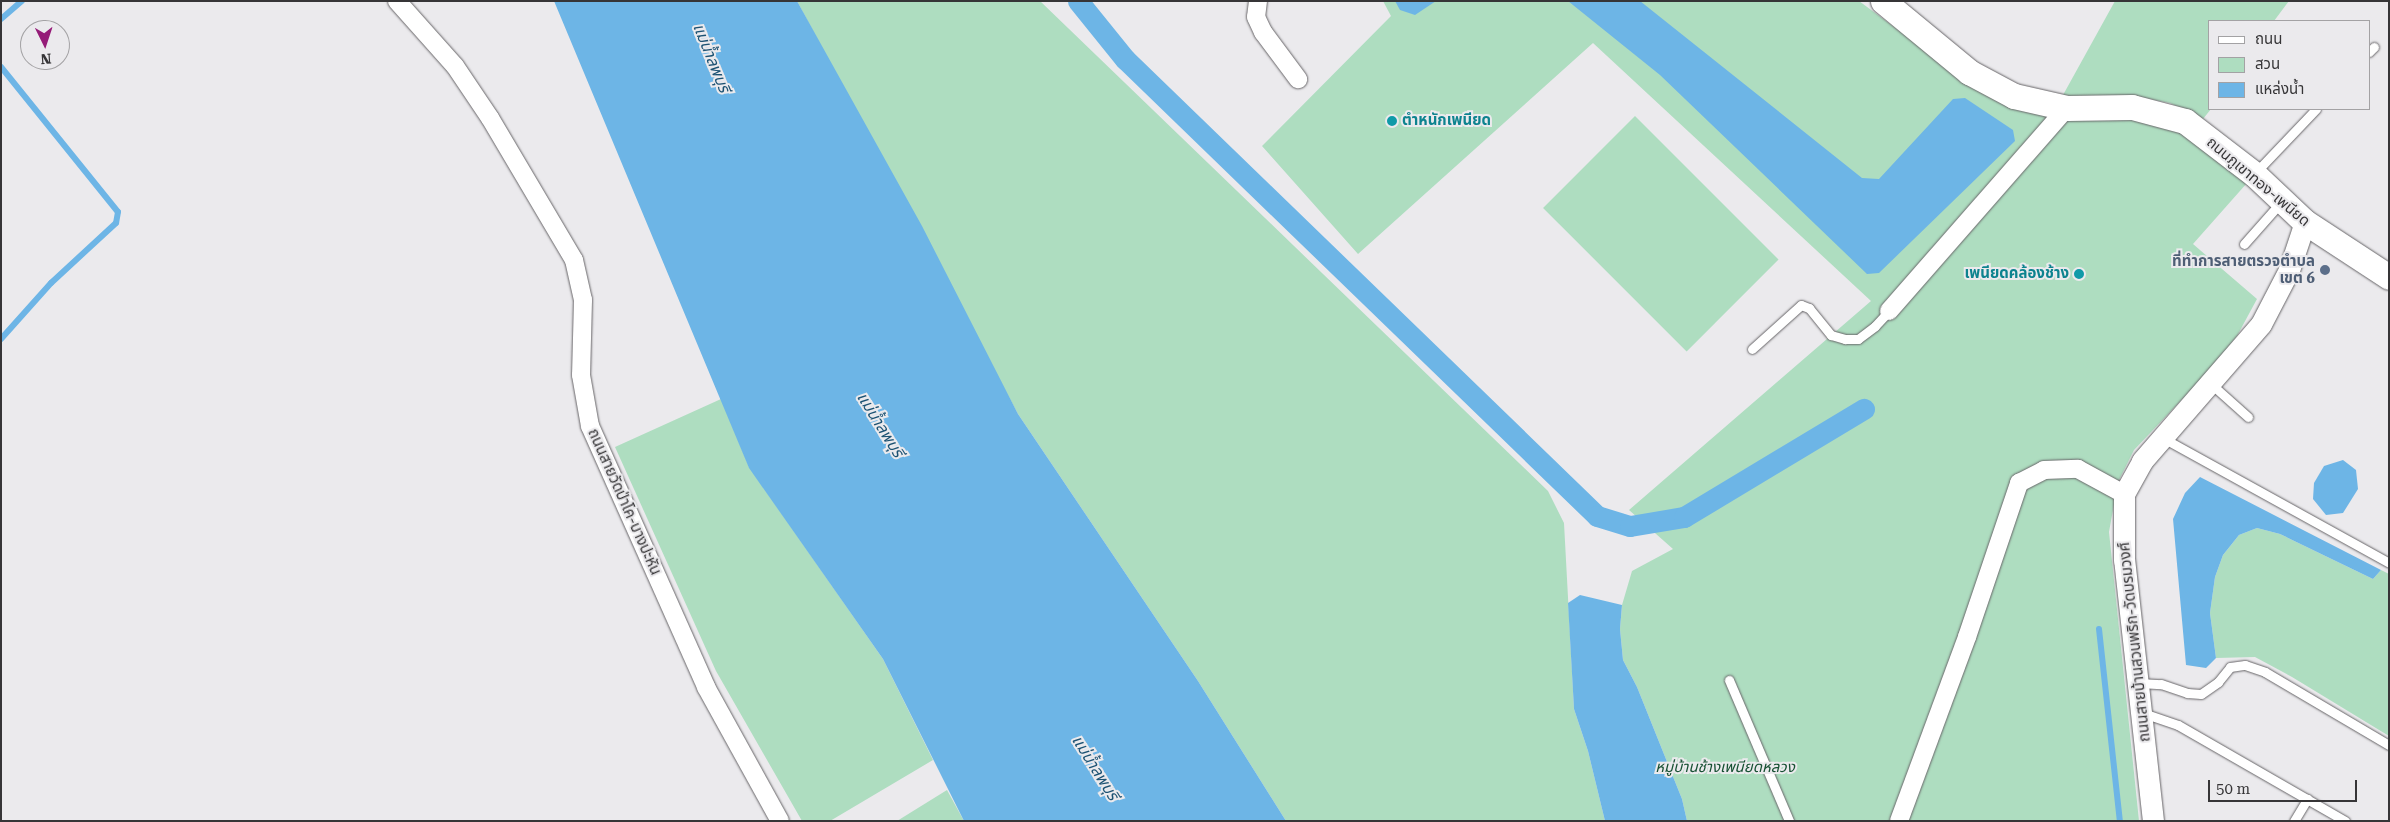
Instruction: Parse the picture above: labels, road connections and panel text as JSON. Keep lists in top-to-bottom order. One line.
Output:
{"streets":{"main road":["ถนนภูเขาทอง-เพนียด"],"street":["ถนนสายวัดป่าโค-บางปะหัน","ถนนสายบ้านสวนพริก-วัดบรมวงศ์"]},"crossings":[["ถนนภูเขาทอง-เพนียด","ถนนสายบ้านสวนพริก-วัดบรมวงศ์"]],"water":["แม่น้ำลพบุรี"],"parks":["หมู่บ้านช้างเพนียดหลวง"],"places":["ตำหนักเพนียด","ที่ทำการสายตรวจตำบล เขต 6","เพนียดคล้องช้าง"],"legend":["ถนน","สวน","แหล่งน้ำ"],"scale_bar":"50 m","north":"bottom"}
